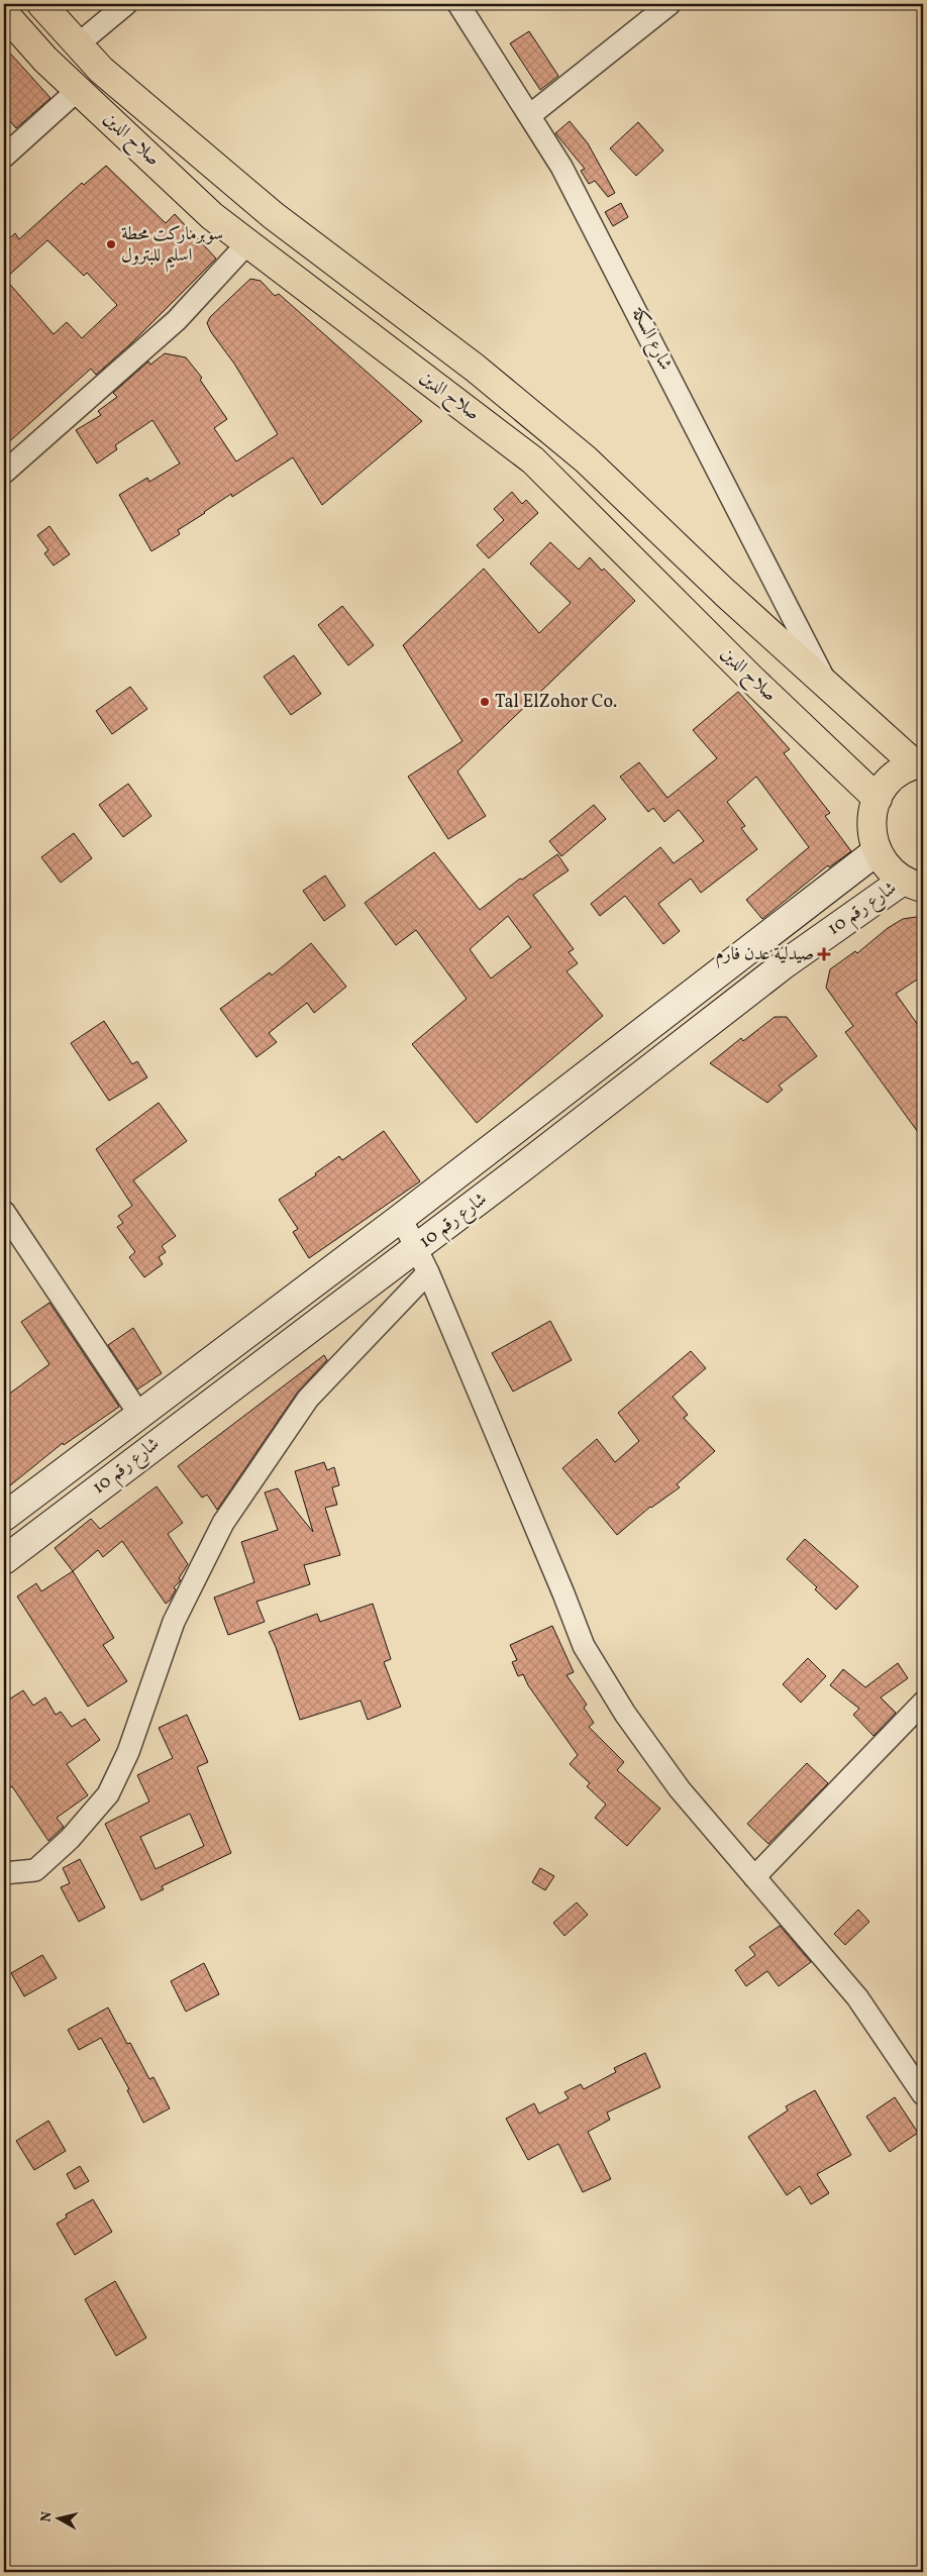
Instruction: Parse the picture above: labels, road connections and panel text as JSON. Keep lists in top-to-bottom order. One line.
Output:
{"streets":{"highway":["صلاح الدين"],"main road":["شارع رقم 10"],"street":["شارع السكة"]},"crossings":[["صلاح الدين","شارع السكة"]],"places":{"other":["سوبرماركت محطة اسليم للبترول","Tal ElZohor Co."],"health":["صيدلية عدن فارم"]},"north":"left"}
